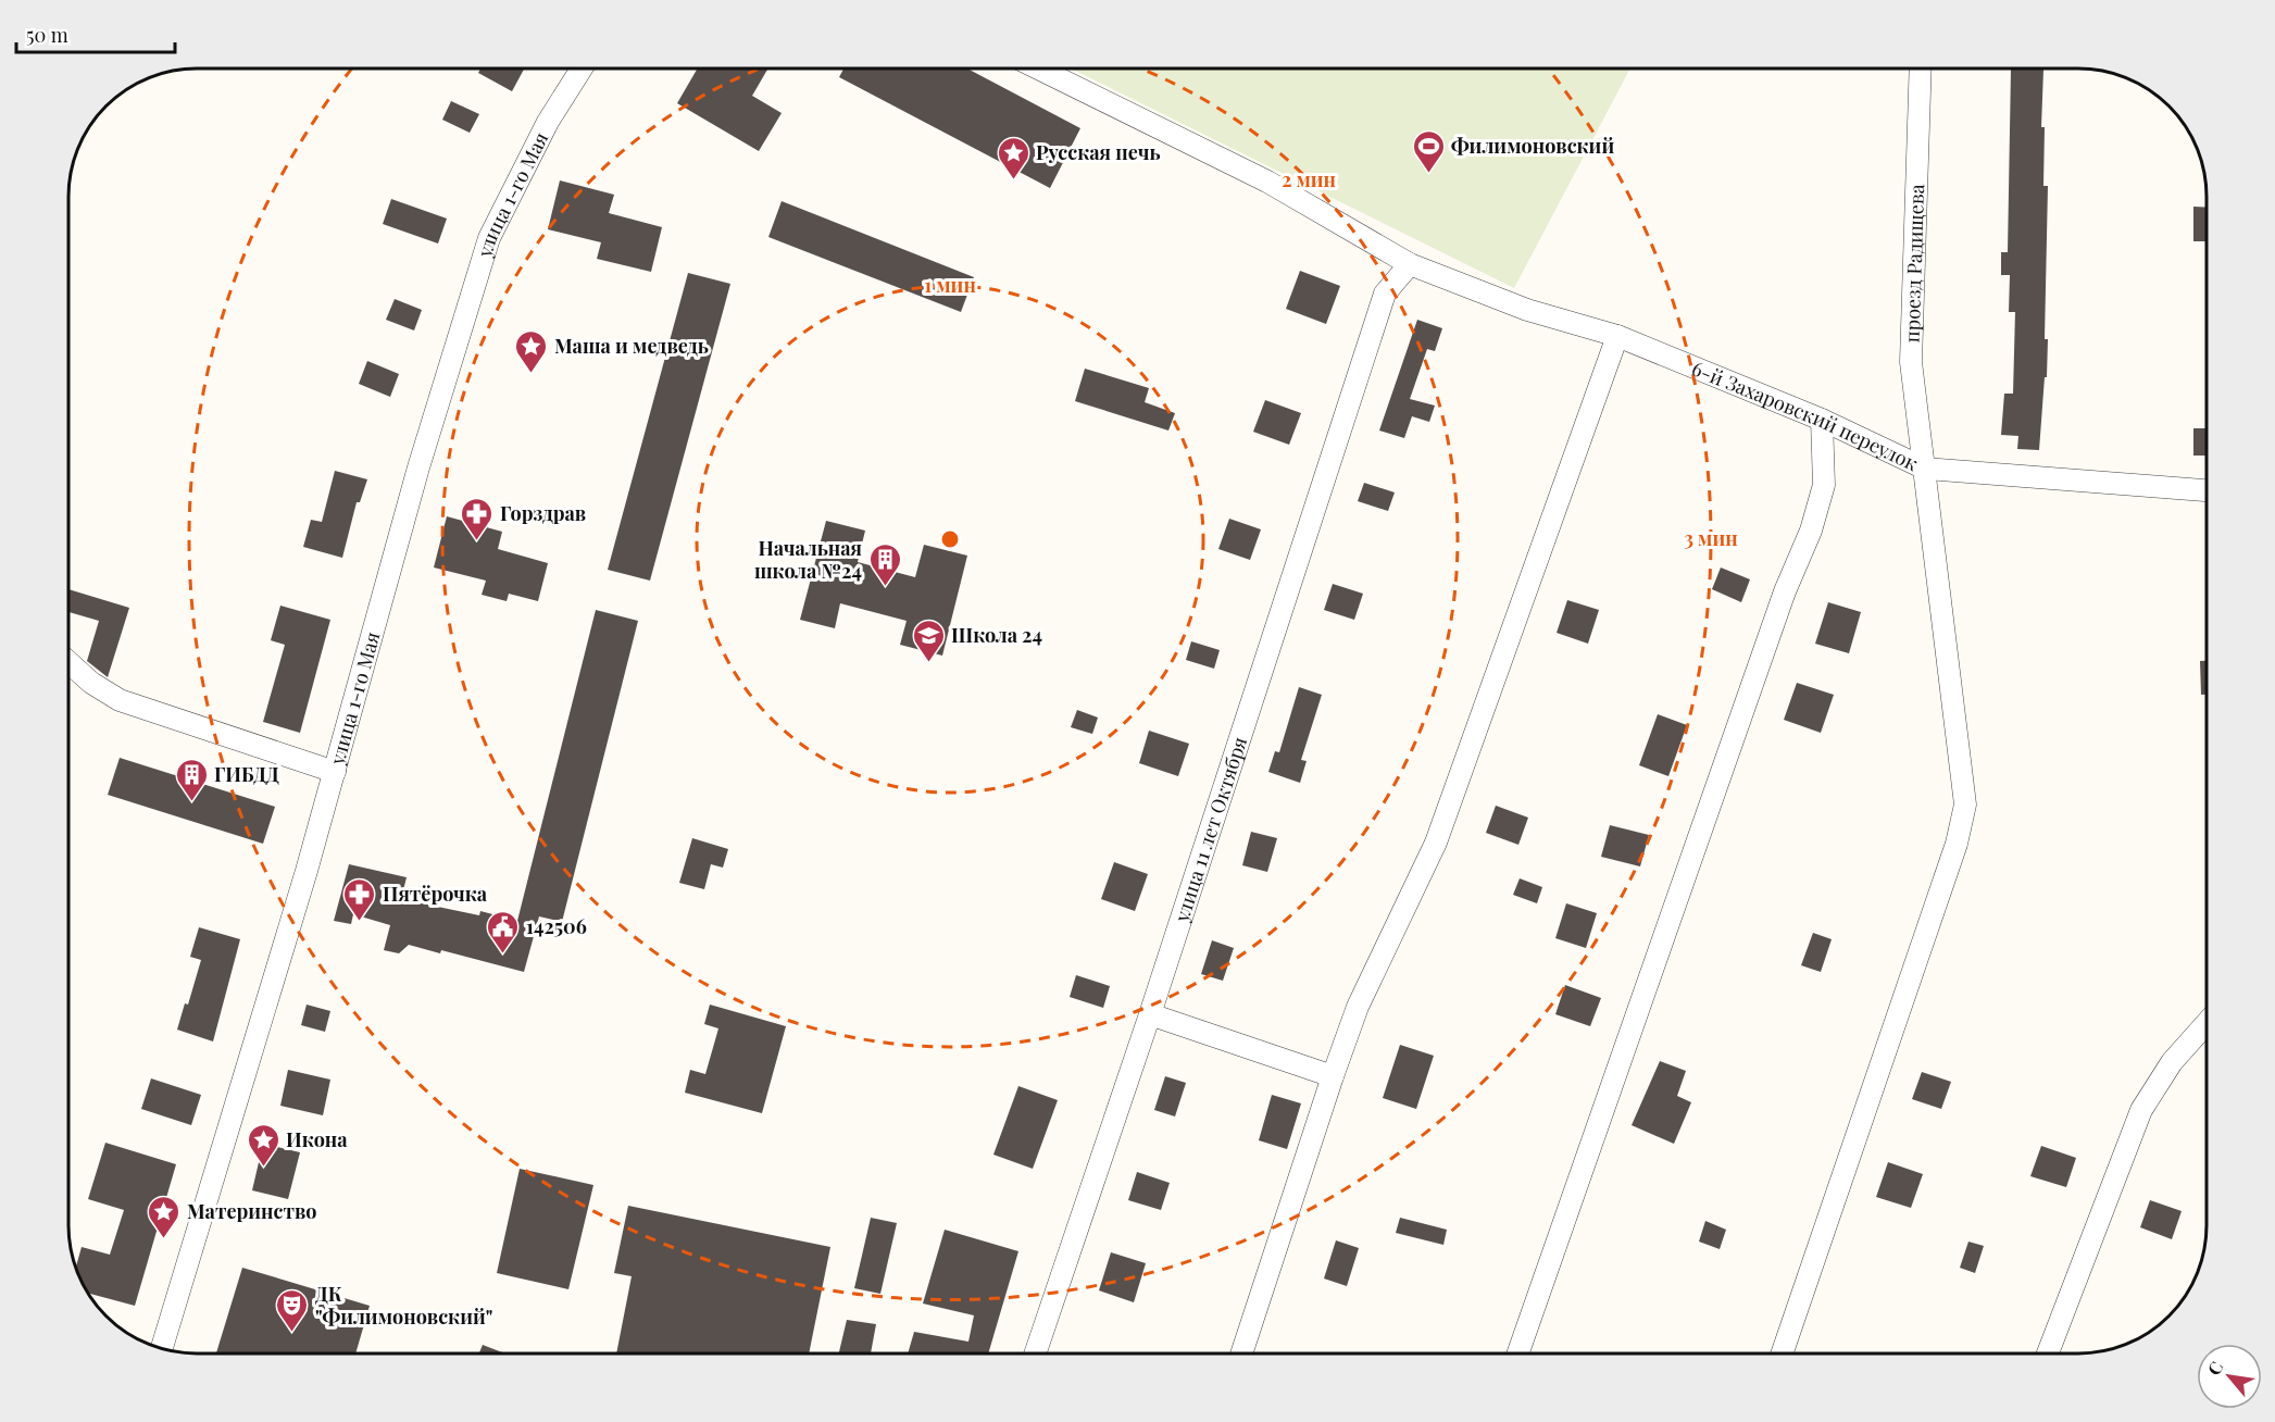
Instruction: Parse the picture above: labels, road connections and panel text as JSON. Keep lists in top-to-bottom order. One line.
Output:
{"streets":{"street":["улица 1-го Мая","проезд Радищева","6-й Захаровский переулок","улица 11 лет Октября"]},"crossings":[["проезд Радищева","6-й Захаровский переулок"],["6-й Захаровский переулок","улица 11 лет Октября"]],"places":{"sports":["Филимоновский"],"place":["Русская печь","Маша и медведь","Икона","Материнство"],"pharmacy":["Горздрав","Пятёрочка"],"building":["Начальная школа №24","ГИБДД"],"school or university":["Школа 24"],"public building":["142506"],"theatre":["ДК \"Филимоновский\""]},"scale_bar":"50 m","north":"top left","rings":["2 мин","1 мин","3 мин"]}
